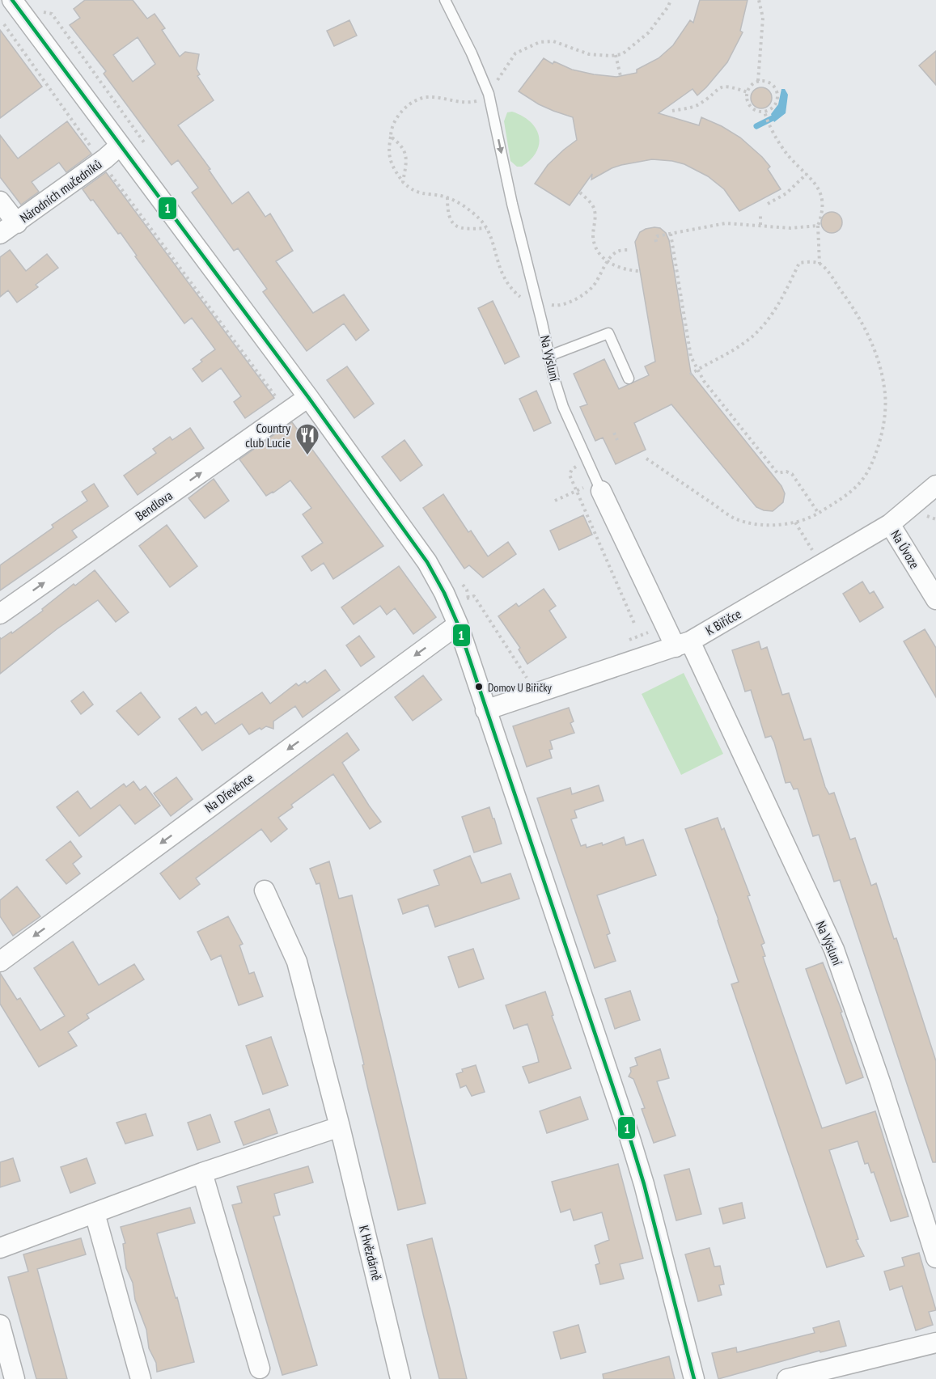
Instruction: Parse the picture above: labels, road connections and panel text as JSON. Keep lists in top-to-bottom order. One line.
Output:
{"streets":{"street":["Národních mučedníků","Na Výsluní","Bendlova","Na Úvoze","K Biřičce","Na Dřevěnce","K Hvězdárně"]},"crossings":[["Na Výsluní","K Biřičce"],["Na Úvoze","K Biřičce"]],"one_way":["Bendlova","Na Dřevěnce"],"places":{"restaurant":["Country club Lucie"],"other":["Domov U Biřičky"]},"lines":["transit line 1"]}
